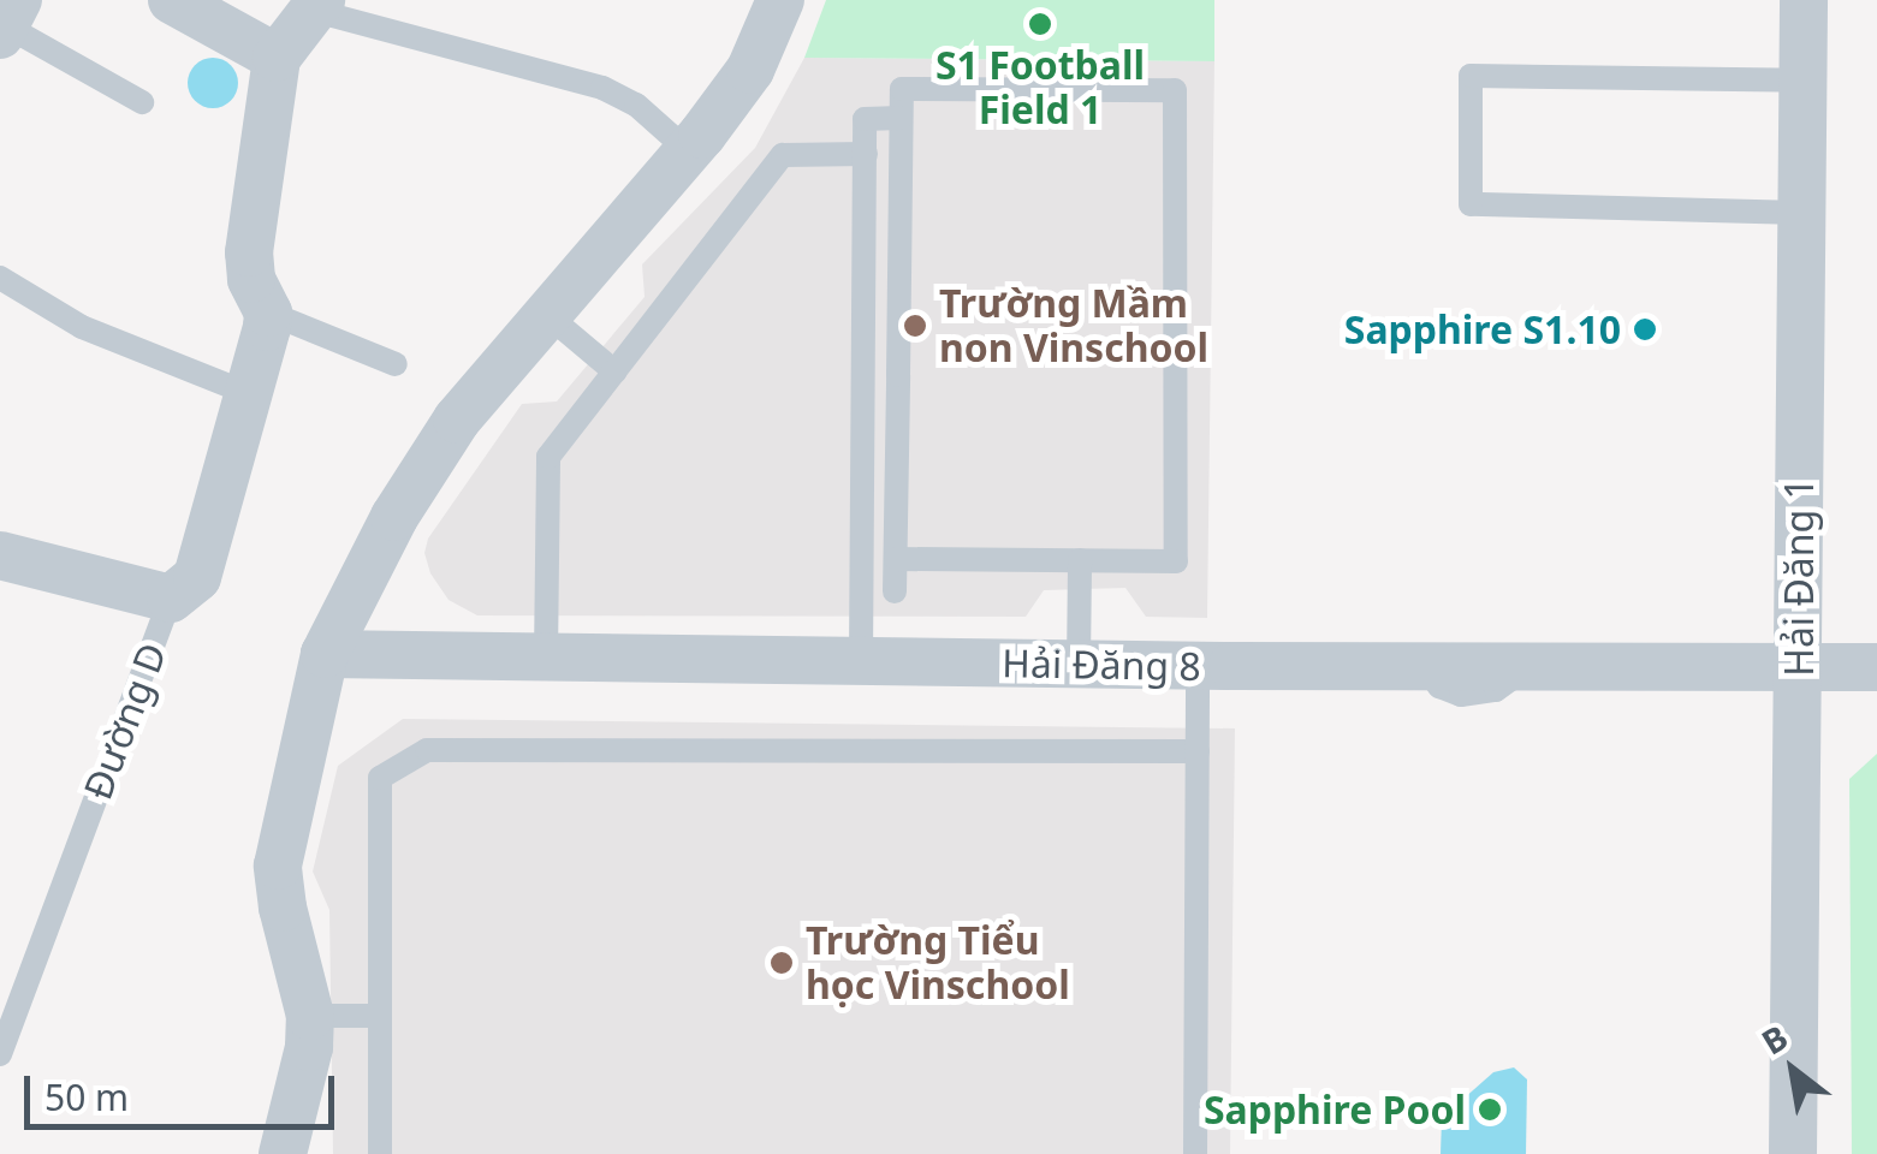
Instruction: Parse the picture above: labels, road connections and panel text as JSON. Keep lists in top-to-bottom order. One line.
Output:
{"streets":{"street":["Hải Đăng 1","Hải Đăng 8","Đường D"]},"crossings":[["Hải Đăng 1","Hải Đăng 8"]],"places":["S1 Football Field 1","Trường Mầm non Vinschool","Sapphire S1.10","Trường Tiểu học Vinschool","Sapphire Pool"],"scale_bar":"50 m","north":"top left"}
